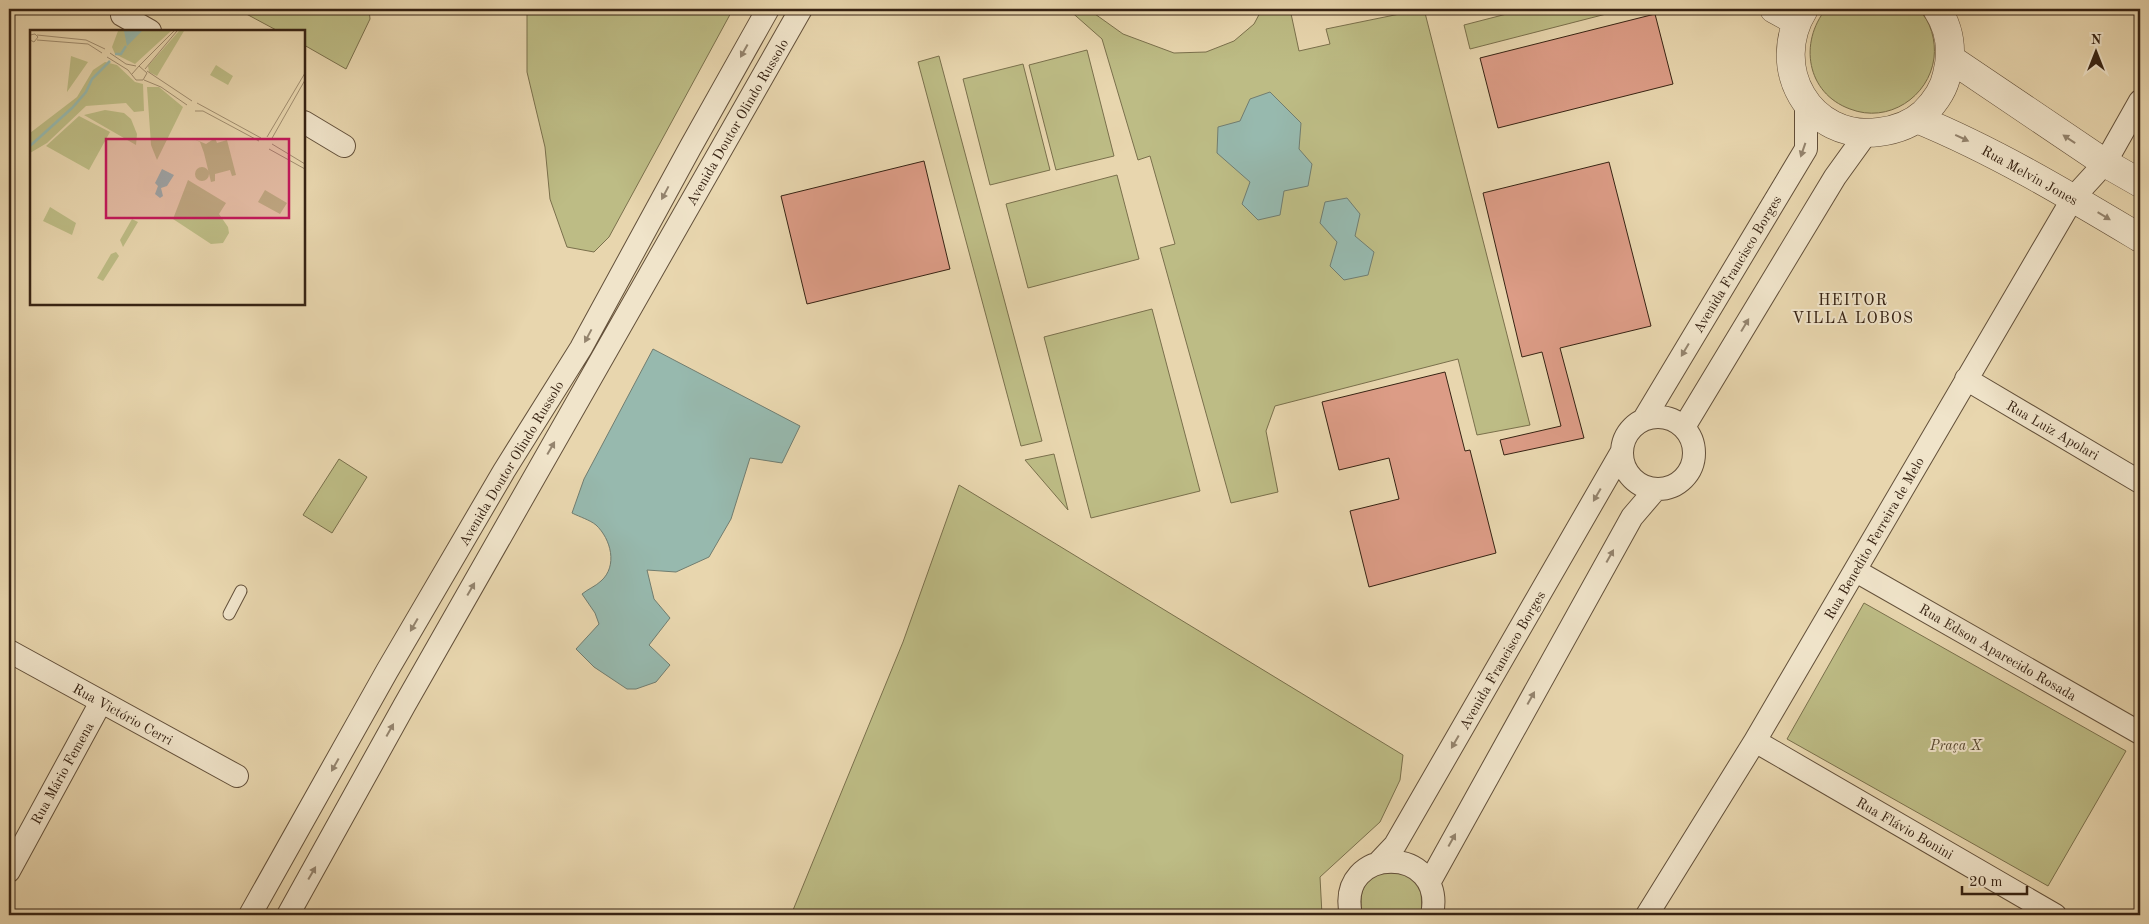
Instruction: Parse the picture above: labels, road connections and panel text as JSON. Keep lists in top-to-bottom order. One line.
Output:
{"streets":{"street":["Avenida Doutor Olindo Russolo","Rua Melvin Jones","Avenida Francisco Borges","Rua Luiz Apolari","Rua Benedito Ferreira de Melo","Rua Edson Aparecido Rosada","Rua Victório Cerri","Rua Mário Femena","Rua Flávio Bonini"]},"crossings":[["Rua Melvin Jones","Rua Benedito Ferreira de Melo"],["Rua Luiz Apolari","Rua Benedito Ferreira de Melo"],["Rua Benedito Ferreira de Melo","Rua Edson Aparecido Rosada"],["Rua Benedito Ferreira de Melo","Rua Flávio Bonini"],["Rua Victório Cerri","Rua Mário Femena"]],"districts":["HEITOR VILLA LOBOS"],"parks":["Praça X"],"scale_bar":"20 m","north":"top"}
